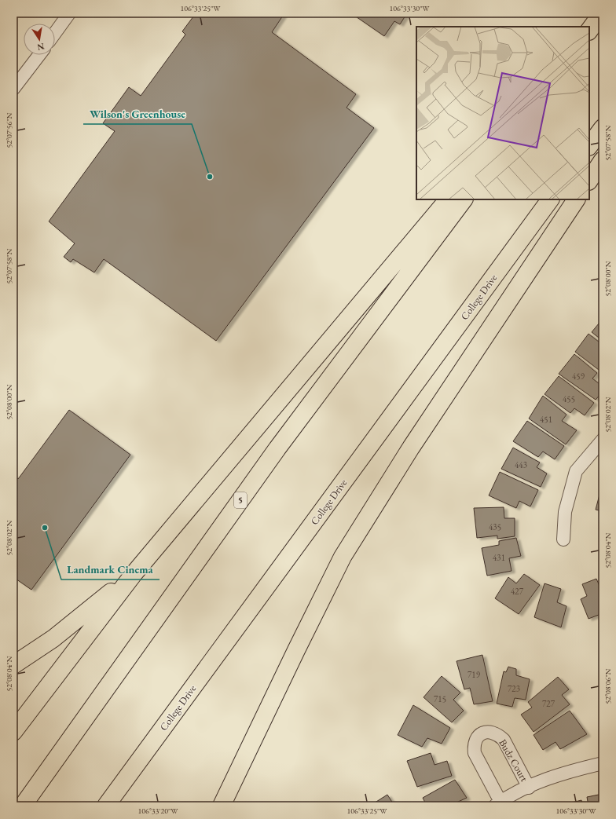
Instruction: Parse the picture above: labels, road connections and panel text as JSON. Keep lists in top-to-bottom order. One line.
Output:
{"streets":{"highway":["College Drive","5"],"street":["Budz Court"]},"places":["Wilson's Greenhouse","Landmark Cinema"],"house_numbers":["459","455","451","443","435","431","427","719","723","715","727"],"north":"bottom","coordinates":["106°33'25\"W","106°33'30\"W","52°07'56\"N","52°07'58\"N","52°08'00\"N","52°08'02\"N","52°08'04\"N","52°08'06\"N","106°33'20\"W"]}
